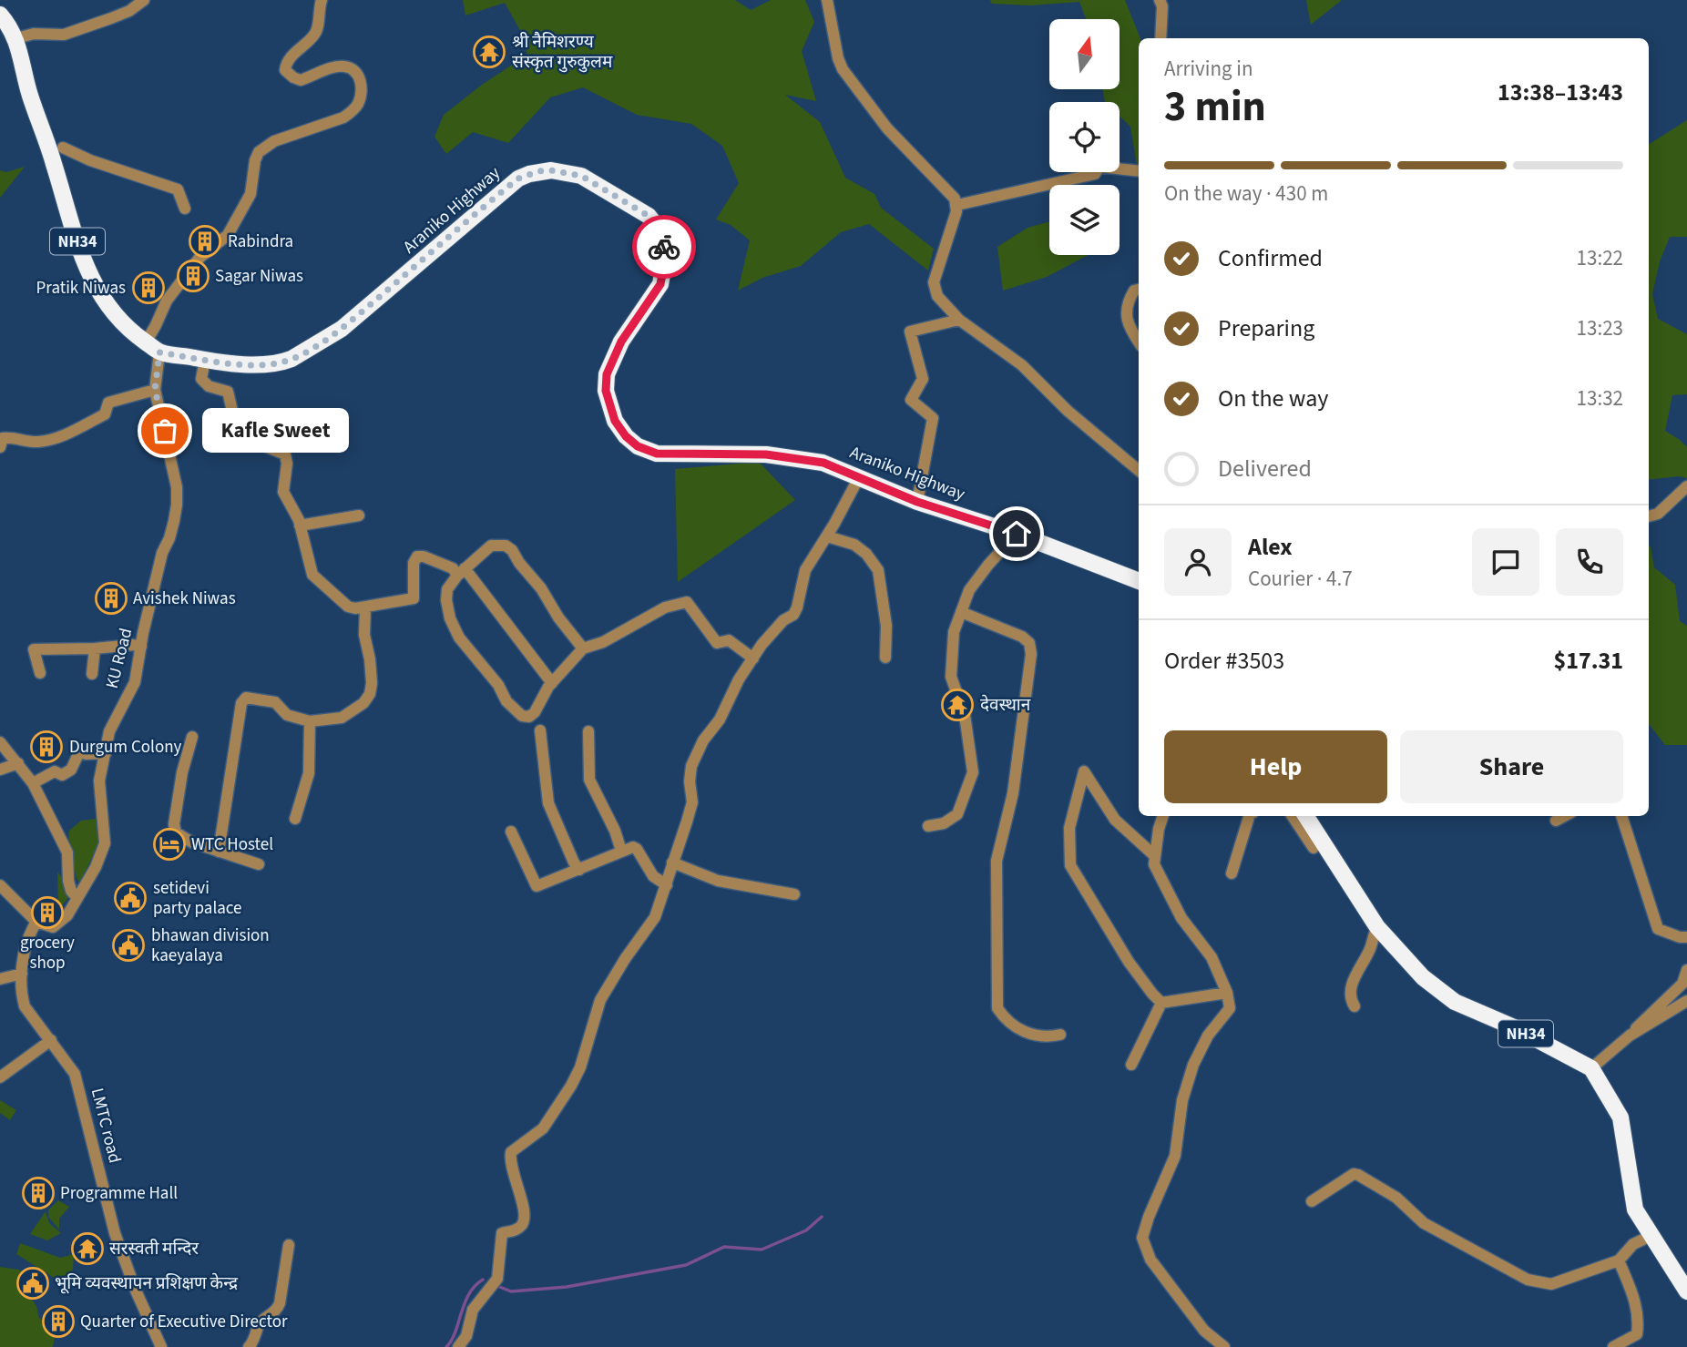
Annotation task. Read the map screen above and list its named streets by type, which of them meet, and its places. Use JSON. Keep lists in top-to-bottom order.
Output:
{
  "streets": {
    "highway": ["Araniko Highway", "NH34"],
    "street": ["KU Road", "LMTC road"]
  },
  "crossings": [
    ["Araniko Highway", "KU Road"],
    ["KU Road", "LMTC road"]
  ],
  "places": {
    "temple": ["श्री नैमिशरण्य संस्कृत गुरुकुलम", "देवस्थान", "सरस्वती मन्दिर"],
    "building": [
      "Rabindra",
      "Sagar Niwas",
      "Pratik Niwas",
      "Avishek Niwas",
      "Durgum Colony",
      "grocery shop",
      "Programme Hall",
      "Quarter of Executive Director"
    ],
    "other": ["Kafle Sweet"],
    "hotel": ["WTC Hostel"],
    "public building": ["setidevi party palace", "bhawan division kaeyalaya", "भूमि व्यवस्थापन प्रशिक्षण केन्द्र"]
  },
  "north": "top",
  "page": {
    "heading": ["3 min", "Arriving in", "13:38–13:43"],
    "panel": [
      "Alex",
      "Courier · 4.7",
      "Order #3503",
      "$17.31"
    ],
    "bar": "On the way · 430 m",
    "list": [
      ["Confirmed", "13:22"],
      ["Preparing", "13:23"],
      ["On the way", "13:32"],
      "Delivered"
    ],
    "bubble": "Kafle Sweet",
    "buttons": ["Help", "Share"]
  }
}
